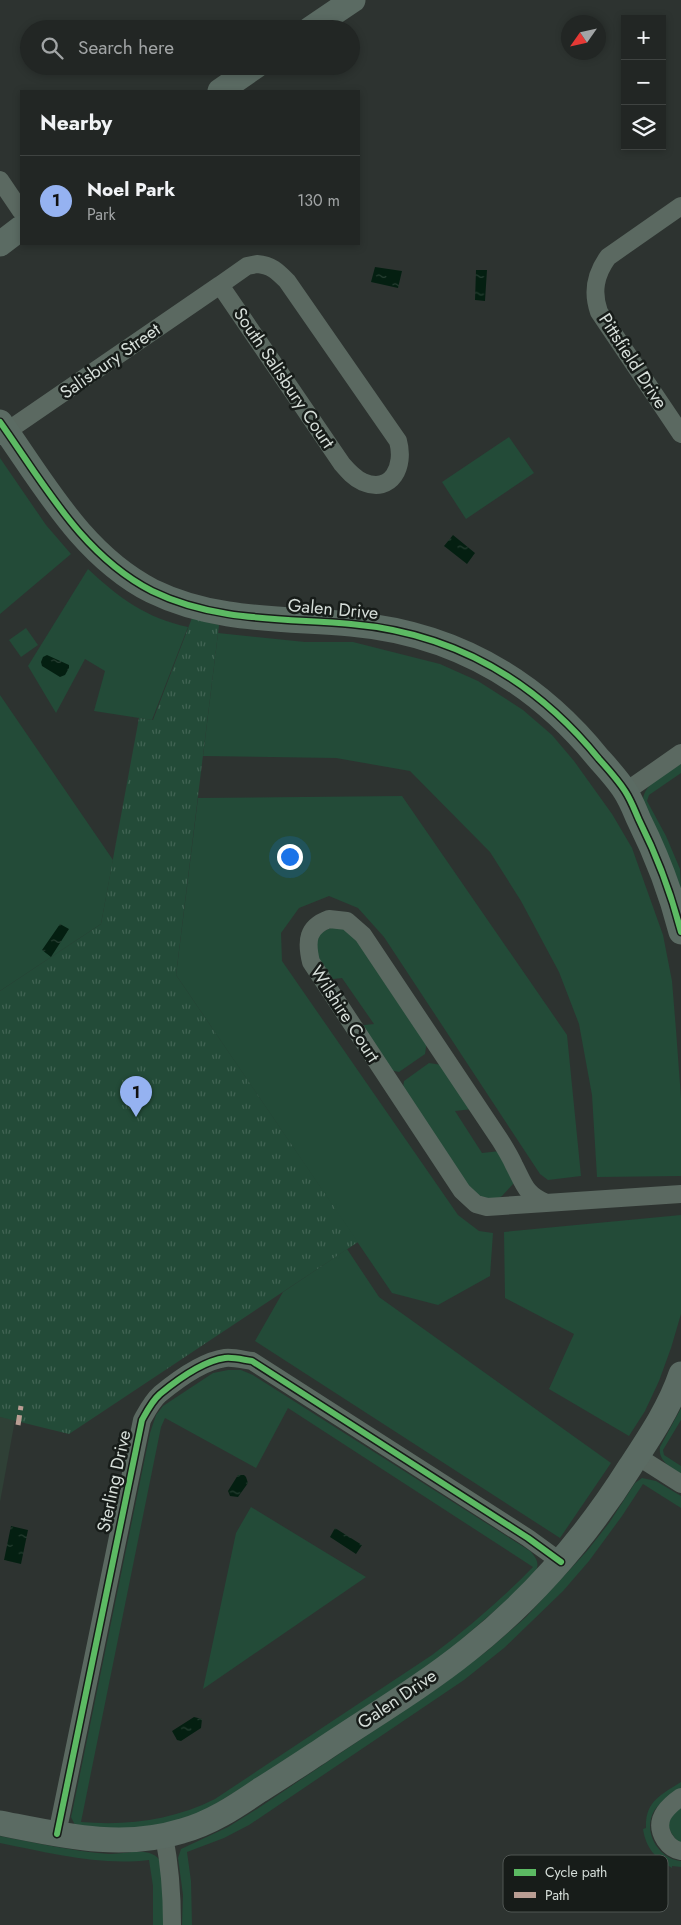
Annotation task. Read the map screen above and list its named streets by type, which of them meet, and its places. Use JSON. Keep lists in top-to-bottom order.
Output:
{
  "streets": {
    "street": [
      "Salisbury Street",
      "Pittsfield Drive",
      "South Salisbury Court",
      "Galen Drive",
      "Wilshire Court",
      "Sterling Drive"
    ]
  },
  "crossings": [
    ["Salisbury Street", "South Salisbury Court"],
    ["Salisbury Street", "Galen Drive"],
    ["Galen Drive", "Sterling Drive"]
  ],
  "legend": ["Cycle path", "Path"],
  "north": "bottom left",
  "page": {
    "map_buttons": ["+", "−"],
    "search": "Search here",
    "heading": "Nearby",
    "list": [
      {
        "mark": "1",
        "name": "Noel Park",
        "note": "Park",
        "value": "130 m"
      }
    ],
    "pins": "1"
  }
}
